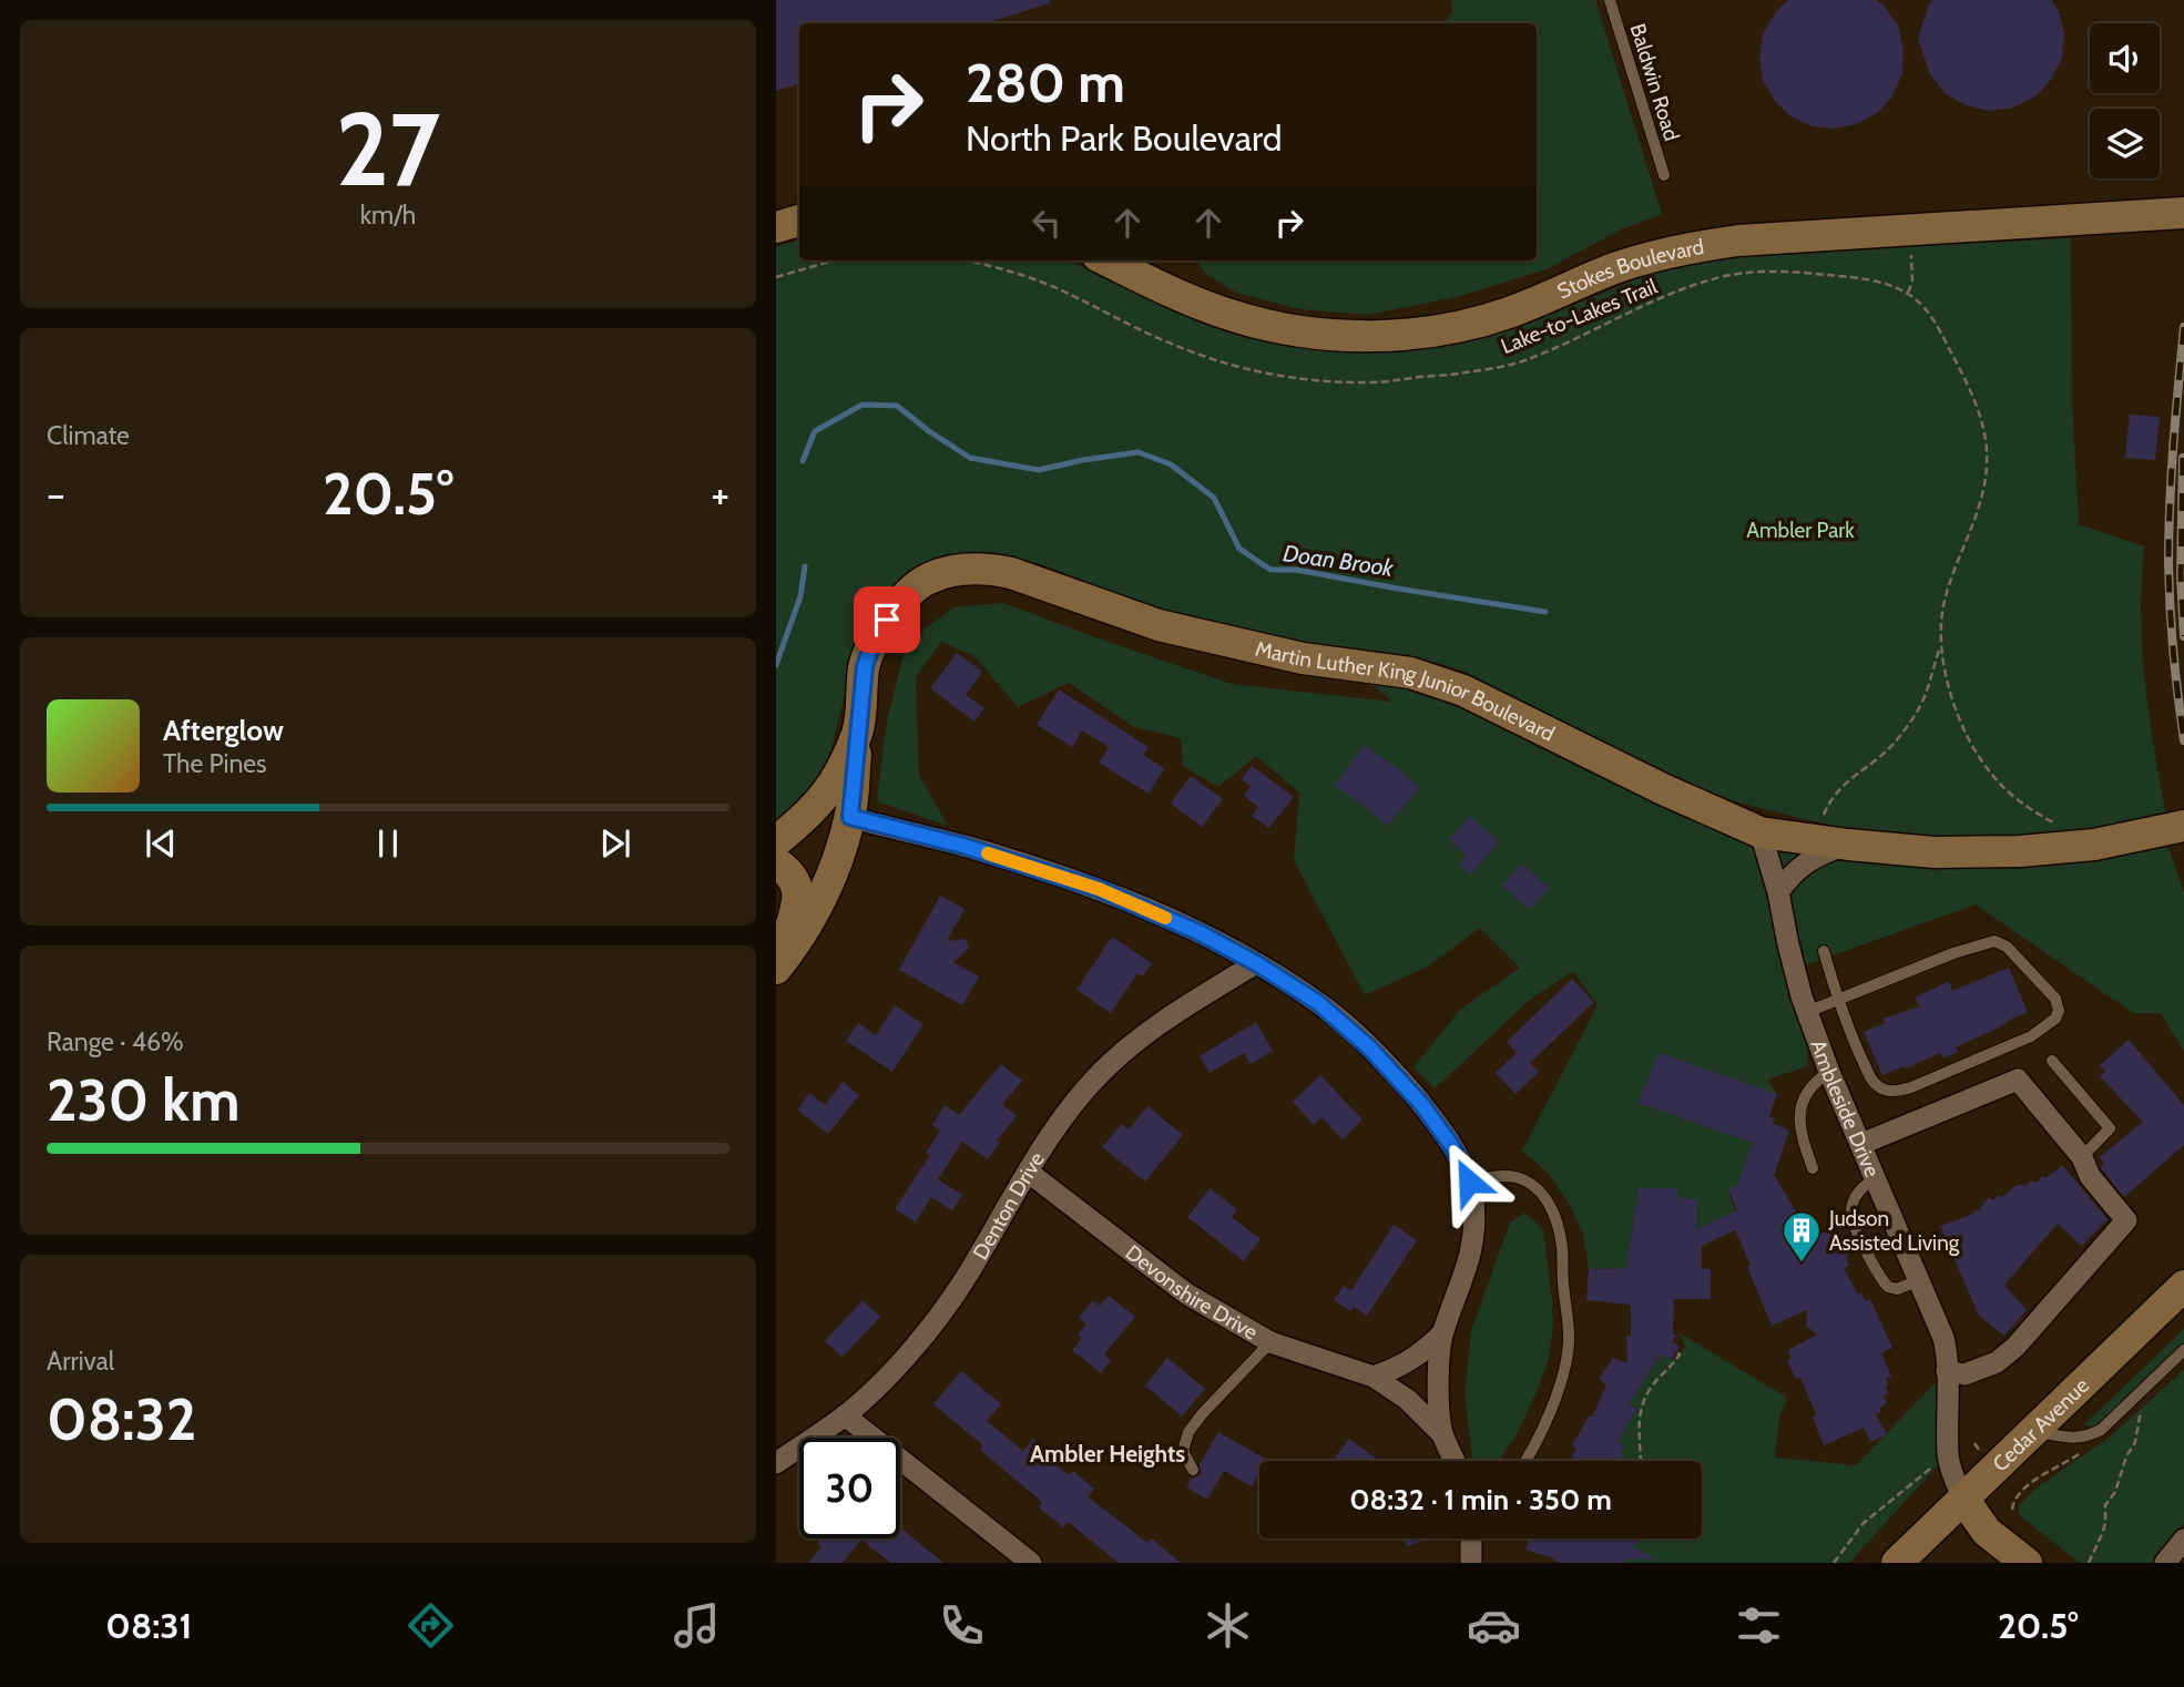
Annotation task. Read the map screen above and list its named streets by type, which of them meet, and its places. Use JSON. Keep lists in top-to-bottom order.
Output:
{
  "streets": {
    "main road": ["Stokes Boulevard", "Martin Luther King Junior Boulevard", "Cedar Avenue"],
    "street": ["Ambleside Drive", "Denton Drive", "Devonshire Drive"],
    "lane": ["Baldwin Road"],
    "path": ["Lake-to-Lakes Trail"]
  },
  "crossings": [
    ["Martin Luther King Junior Boulevard", "Ambleside Drive"],
    ["Ambleside Drive", "Cedar Avenue"],
    ["Denton Drive", "Devonshire Drive"]
  ],
  "districts": ["Ambler Heights"],
  "water": ["Doan Brook"],
  "parks": ["Ambler Park"],
  "places": {
    "building": ["Judson Assisted Living"]
  },
  "page": {
    "tile": [
      ["27", "km/h"],
      "Climate",
      ["Range · 46%", "230 km"],
      ["Arrival", "08:32"]
    ],
    "turn": ["280 m", "North Park Boulevard"],
    "heat": ["−", "20.5°", "+"],
    "song": ["Afterglow", "The Pines"],
    "limit": "30",
    "trip": "08:32 · 1 min · 350 m",
    "tabs": ["08:31", "20.5°"]
  }
}
